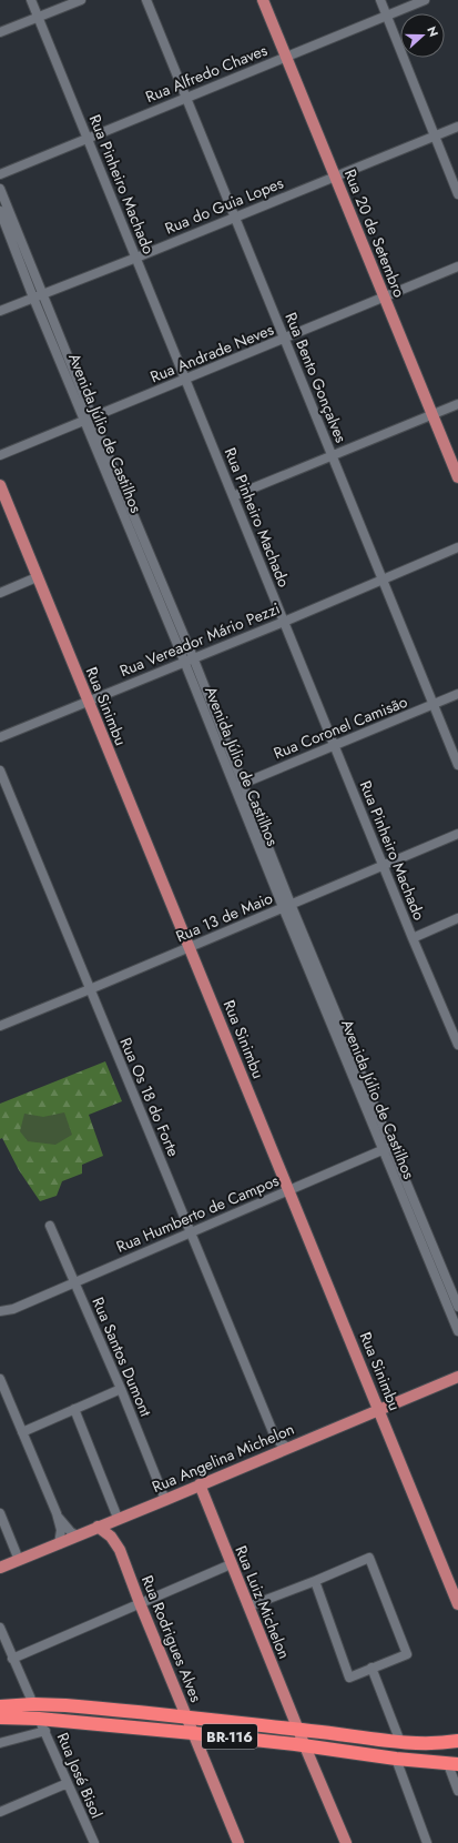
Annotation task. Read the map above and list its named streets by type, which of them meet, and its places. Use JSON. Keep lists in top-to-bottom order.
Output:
{
  "streets": {
    "highway": ["BR-116"],
    "main road": [
      "Rua 20 de Setembro",
      "Rua Sinimbu",
      "Rua Angelina Michelon",
      "Rua Luiz Michelon",
      "Rua Rodrigues Alves"
    ],
    "street": [
      "Rua Alfredo Chaves",
      "Rua Pinheiro Machado",
      "Rua do Guia Lopes",
      "Rua Andrade Neves",
      "Rua Bento Gonçalves",
      "Avenida Júlio de Castilhos",
      "Rua Vereador Mário Pezzi",
      "Rua Coronel Camisão",
      "Rua 13 de Maio",
      "Rua Os 18 do Forte",
      "Rua Humberto de Campos",
      "Rua Santos Dumont",
      "Rua José Bisol"
    ]
  },
  "crossings": [
    ["Rua Alfredo Chaves", "Rua Pinheiro Machado"],
    ["Rua Alfredo Chaves", "Rua 20 de Setembro"],
    ["Rua Alfredo Chaves", "Rua Bento Gonçalves"],
    ["Rua Pinheiro Machado", "Rua do Guia Lopes"],
    ["Rua Pinheiro Machado", "Rua Andrade Neves"],
    ["Rua Pinheiro Machado", "Rua Vereador Mário Pezzi"],
    ["Rua Pinheiro Machado", "Rua Coronel Camisão"],
    ["Rua Pinheiro Machado", "Rua 13 de Maio"],
    ["Rua do Guia Lopes", "Rua 20 de Setembro"],
    ["Rua do Guia Lopes", "Rua Bento Gonçalves"],
    ["Rua do Guia Lopes", "Avenida Júlio de Castilhos"],
    ["Rua 20 de Setembro", "Rua Andrade Neves"],
    ["Rua Andrade Neves", "Rua Bento Gonçalves"],
    ["Rua Andrade Neves", "Avenida Júlio de Castilhos"],
    ["Rua Bento Gonçalves", "Rua Vereador Mário Pezzi"],
    ["Rua Bento Gonçalves", "Rua Coronel Camisão"],
    ["Avenida Júlio de Castilhos", "Rua Vereador Mário Pezzi"],
    ["Avenida Júlio de Castilhos", "Rua Coronel Camisão"],
    ["Avenida Júlio de Castilhos", "Rua 13 de Maio"],
    ["Avenida Júlio de Castilhos", "Rua Humberto de Campos"],
    ["Rua Vereador Mário Pezzi", "Rua Sinimbu"],
    ["Rua Sinimbu", "Rua 13 de Maio"],
    ["Rua Sinimbu", "Rua Humberto de Campos"],
    ["Rua Sinimbu", "Rua Angelina Michelon"],
    ["Rua 13 de Maio", "Rua Os 18 do Forte"],
    ["Rua Os 18 do Forte", "Rua Humberto de Campos"],
    ["Rua Os 18 do Forte", "Rua Angelina Michelon"],
    ["Rua Humberto de Campos", "Rua Santos Dumont"],
    ["Rua Santos Dumont", "Rua Angelina Michelon"],
    ["Rua Angelina Michelon", "Rua Luiz Michelon"],
    ["Rua Angelina Michelon", "Rua Rodrigues Alves"],
    ["Rua Luiz Michelon", "BR-116"],
    ["Rua Rodrigues Alves", "BR-116"],
    ["BR-116", "Rua José Bisol"]
  ],
  "north": "right"
}
